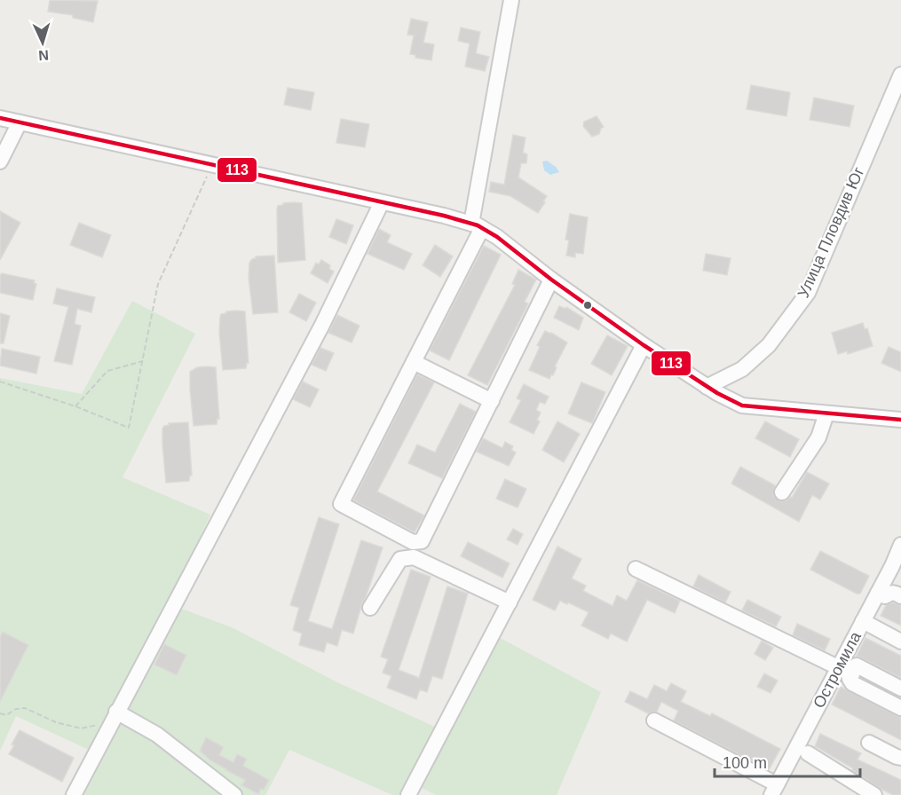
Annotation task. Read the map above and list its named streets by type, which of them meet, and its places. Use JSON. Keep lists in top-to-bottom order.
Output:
{
  "streets": {
    "street": ["Улица Пловдив Юг", "Остромила"]
  },
  "lines": ["transit line 113"],
  "scale_bar": "100 m",
  "north": "bottom"
}
